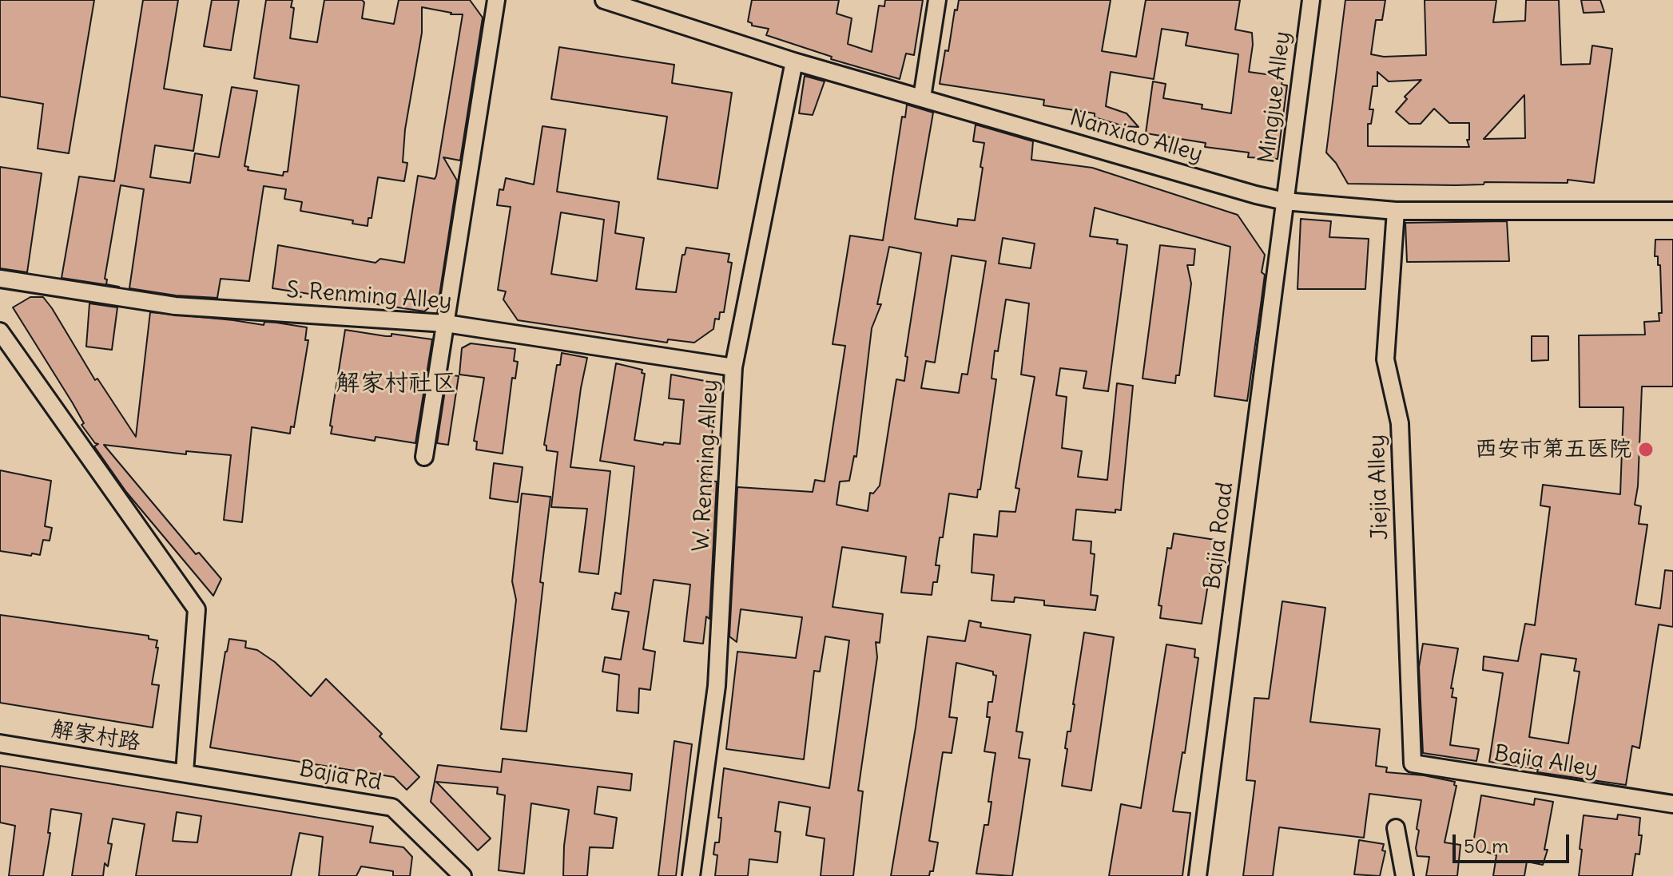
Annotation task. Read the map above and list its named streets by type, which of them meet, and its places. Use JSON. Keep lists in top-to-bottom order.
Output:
{
  "streets": {
    "street": [
      "Mingjue Alley",
      "Nanxiao Alley",
      "S. Renming Alley",
      "W. Renming Alley",
      "Jiejia Alley",
      "Bajia Road",
      "解家村路",
      "Bajia Alley",
      "Bajia Rd"
    ]
  },
  "crossings": [
    ["Mingjue Alley", "Nanxiao Alley"],
    ["Mingjue Alley", "Bajia Road"],
    ["Nanxiao Alley", "W. Renming Alley"],
    ["Nanxiao Alley", "Jiejia Alley"],
    ["Nanxiao Alley", "Bajia Road"],
    ["S. Renming Alley", "W. Renming Alley"],
    ["Jiejia Alley", "Bajia Alley"],
    ["解家村路", "Bajia Rd"]
  ],
  "districts": ["解家村社区"],
  "places": ["西安市第五医院"],
  "scale_bar": "50 m"
}
